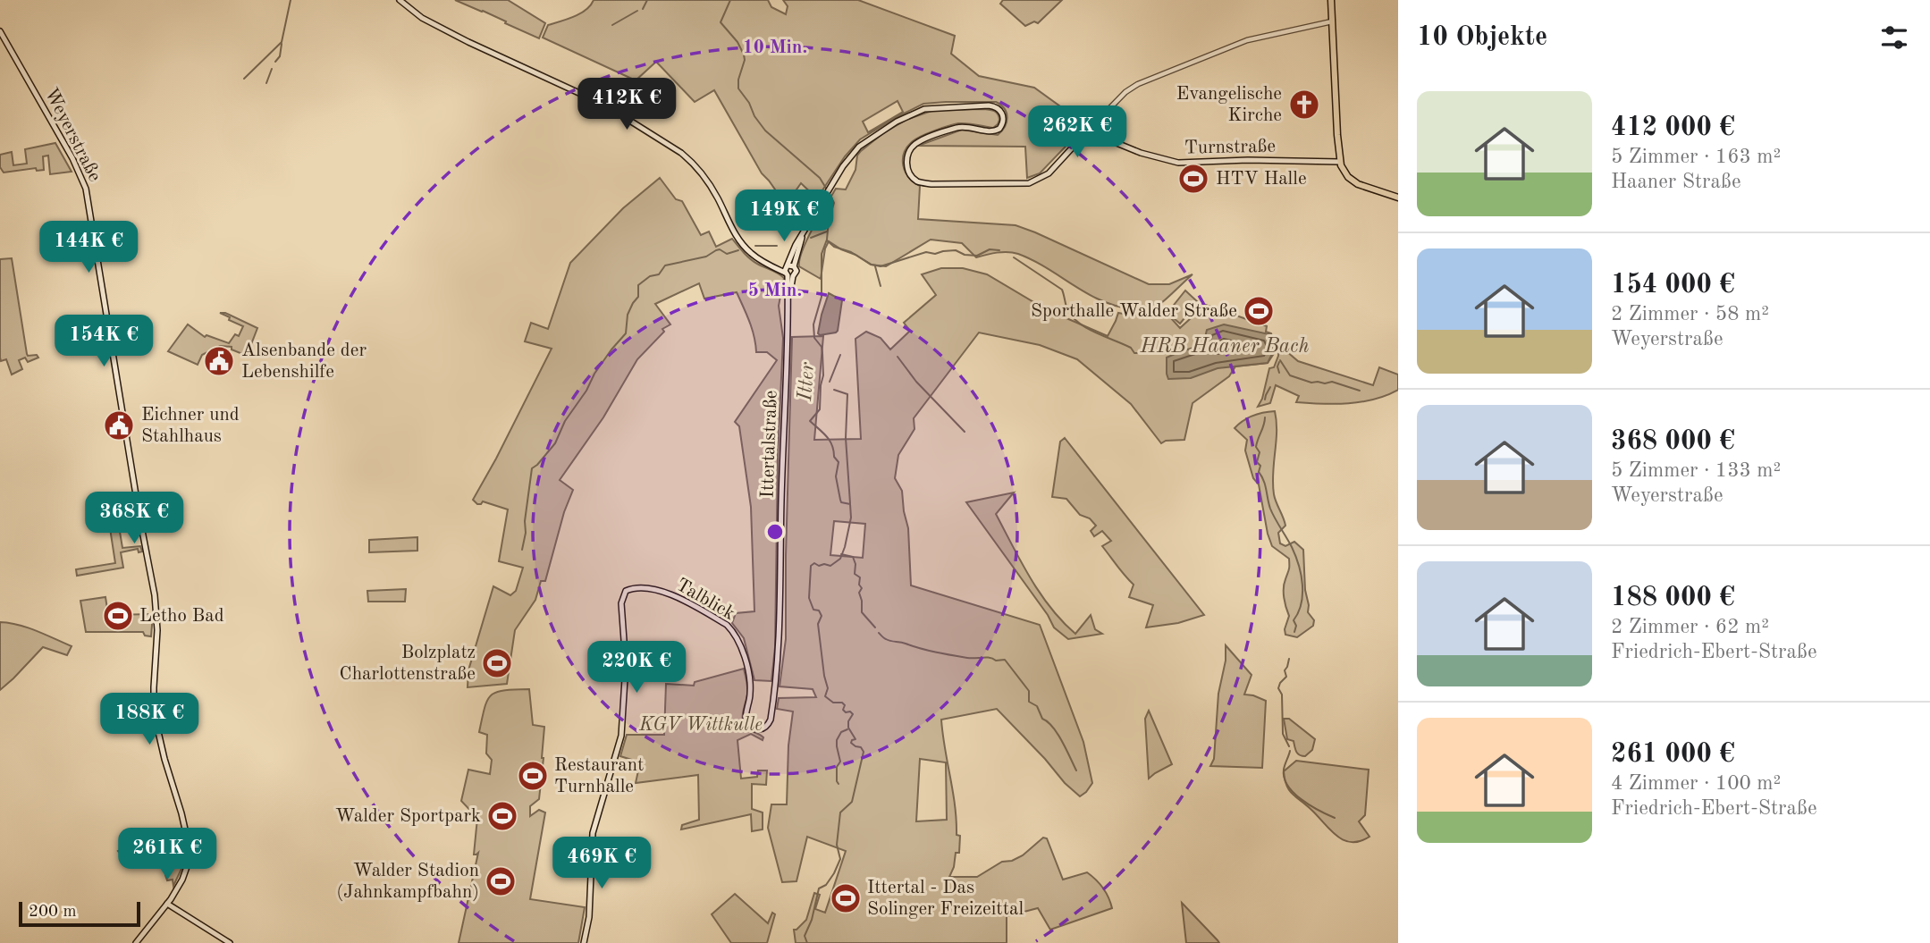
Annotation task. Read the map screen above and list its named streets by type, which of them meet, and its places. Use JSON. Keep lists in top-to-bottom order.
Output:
{
  "streets": {
    "main road": [
      "Weyerstraße",
      "Turnstraße",
      "Ittertalstraße",
      "Talblick"
    ]
  },
  "crossings": [
    ["Turnstraße", "Ittertalstraße"],
    ["Ittertalstraße", "Talblick"]
  ],
  "water": ["HRB Haaner Bach", "Itter"],
  "parks": ["KGV Wittkulle"],
  "places": {
    "church": ["Evangelische Kirche"],
    "sports": [
      "HTV Halle",
      "Sporthalle Walder Straße",
      "Letho Bad",
      "Bolzplatz Charlottenstraße",
      "Restaurant Turnhalle",
      "Walder Sportpark",
      "Walder Stadion (Jahnkampfbahn)",
      "Ittertal - Das Solinger Freizeittal"
    ],
    "public building": ["Alsenbande der Lebenshilfe", "Eichner und Stahlhaus"]
  },
  "scale_bar": "200 m",
  "page": {
    "heading": "10 Objekte",
    "list": [
      {
        "name": "412 000 €",
        "note": "5 Zimmer · 163 m² · Haaner Straße"
      },
      {
        "name": "154 000 €",
        "note": "2 Zimmer · 58 m² · Weyerstraße"
      },
      {
        "name": "368 000 €",
        "note": "5 Zimmer · 133 m² · Weyerstraße"
      },
      {
        "name": "188 000 €",
        "note": "2 Zimmer · 62 m² · Friedrich-Ebert-Straße"
      },
      {
        "name": "261 000 €",
        "note": "4 Zimmer · 100 m² · Friedrich-Ebert-Straße"
      }
    ],
    "price": [
      "412K €",
      "262K €",
      "149K €",
      "144K €",
      "154K €",
      "368K €",
      "220K €",
      "188K €",
      "261K €",
      "469K €"
    ],
    "scale": "200 m"
  },
  "rings": ["10 Min.", "5 Min."]
}
